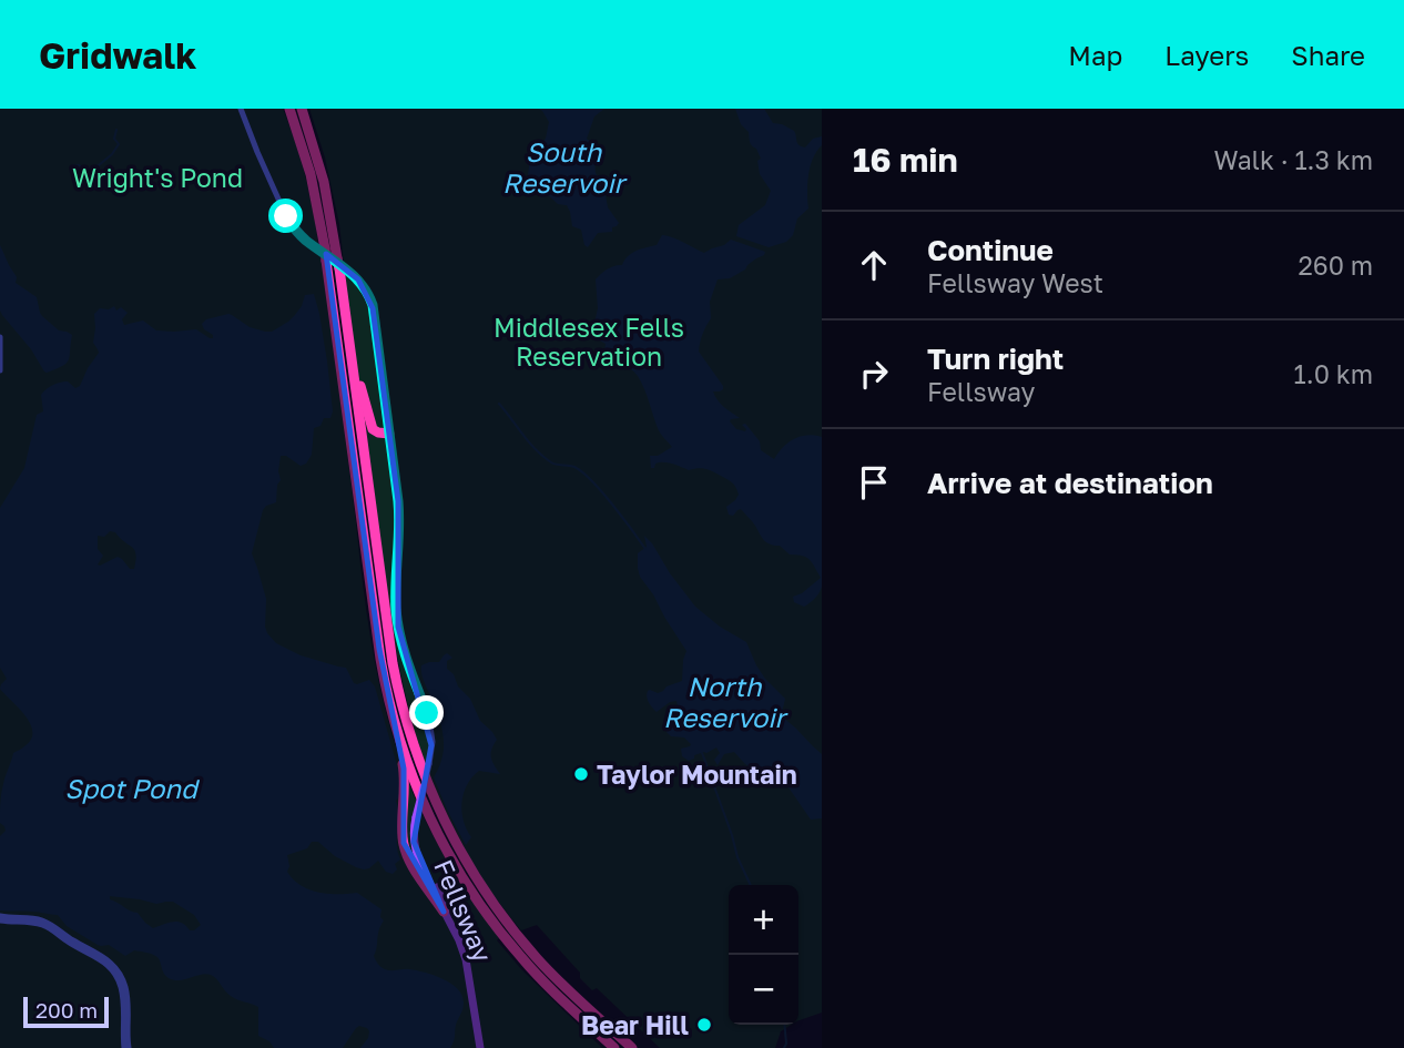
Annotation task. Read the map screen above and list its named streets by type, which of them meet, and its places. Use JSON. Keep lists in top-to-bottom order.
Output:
{
  "streets": {
    "main road": ["Fellsway"]
  },
  "water": ["South Reservoir", "North Reservoir", "Spot Pond"],
  "parks": ["Wright's Pond", "Middlesex Fells Reservation"],
  "places": ["Taylor Mountain", "Bear Hill"],
  "scale_bar": "200 m",
  "page": {
    "header": "Gridwalk",
    "nav": ["Map", "Layers", "Share"],
    "heading": ["16 min", "Walk · 1.3 km"],
    "list": [
      ["Continue", "Fellsway West", "260 m"],
      ["Turn right", "Fellsway", "1.0 km"],
      "Arrive at destination"
    ],
    "map_buttons": ["+", "−"],
    "scale": "200 m"
  }
}
